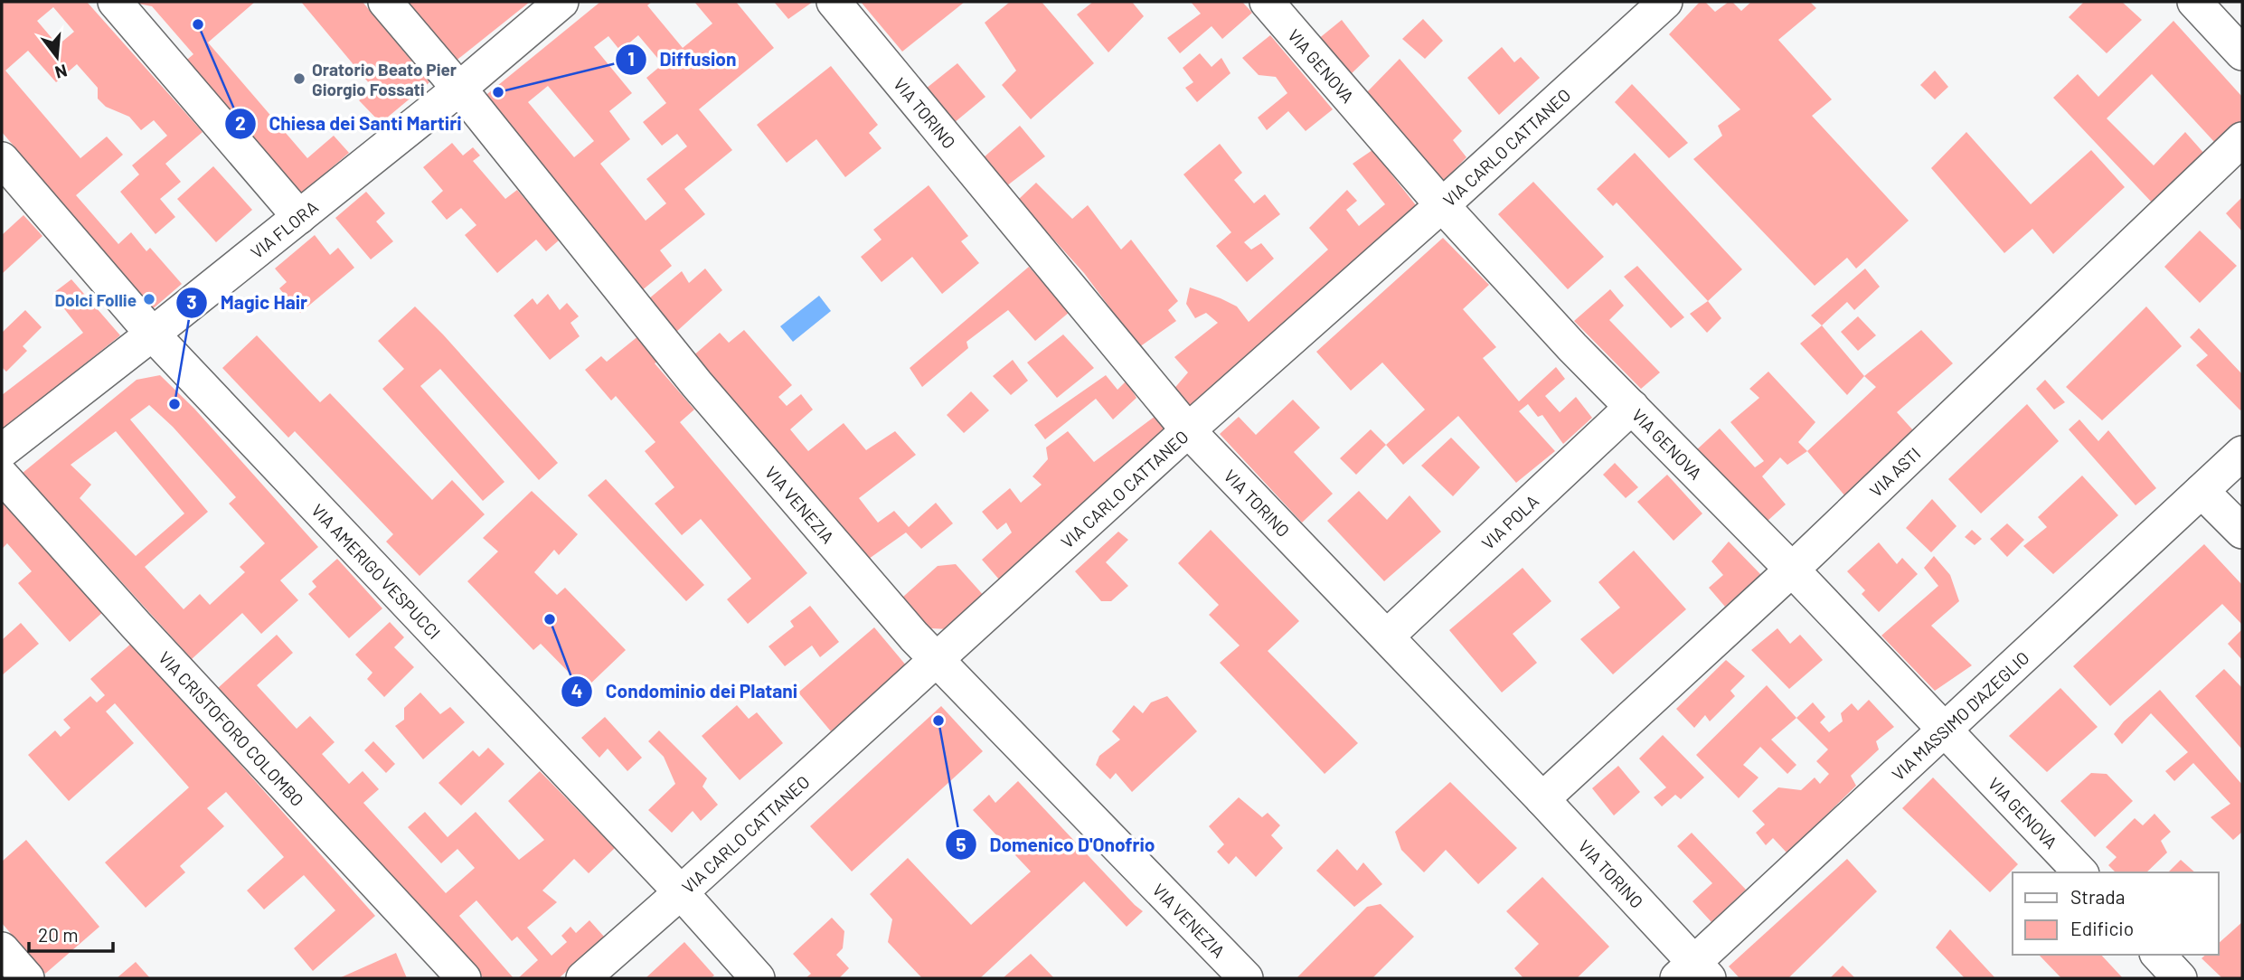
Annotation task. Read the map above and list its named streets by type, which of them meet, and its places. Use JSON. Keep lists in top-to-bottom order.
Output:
{
  "streets": {
    "street": [
      "VIA GENOVA",
      "VIA TORINO",
      "VIA CARLO CATTANEO",
      "VIA FLORA",
      "VIA ASTI",
      "VIA VENEZIA",
      "VIA POLA",
      "VIA AMERIGO VESPUCCI",
      "VIA MASSIMO D'AZEGLIO",
      "VIA CRISTOFORO COLOMBO"
    ]
  },
  "crossings": [
    ["VIA GENOVA", "VIA CARLO CATTANEO"],
    ["VIA GENOVA", "VIA ASTI"],
    ["VIA GENOVA", "VIA POLA"],
    ["VIA GENOVA", "VIA MASSIMO D'AZEGLIO"],
    ["VIA TORINO", "VIA CARLO CATTANEO"],
    ["VIA TORINO", "VIA ASTI"],
    ["VIA TORINO", "VIA POLA"],
    ["VIA TORINO", "VIA MASSIMO D'AZEGLIO"],
    ["VIA CARLO CATTANEO", "VIA VENEZIA"],
    ["VIA CARLO CATTANEO", "VIA AMERIGO VESPUCCI"],
    ["VIA FLORA", "VIA VENEZIA"],
    ["VIA FLORA", "VIA AMERIGO VESPUCCI"]
  ],
  "places": [
    "Chiesa dei Santi Martiri",
    "Oratorio Beato Pier Giorgio Fossati",
    "Diffusion",
    "Dolci Follie",
    "Magic Hair",
    "Condominio dei Platani",
    "Domenico D'Onofrio"
  ],
  "legend": ["Strada", "Edificio"],
  "scale_bar": "20 m",
  "north": "bottom"
}
